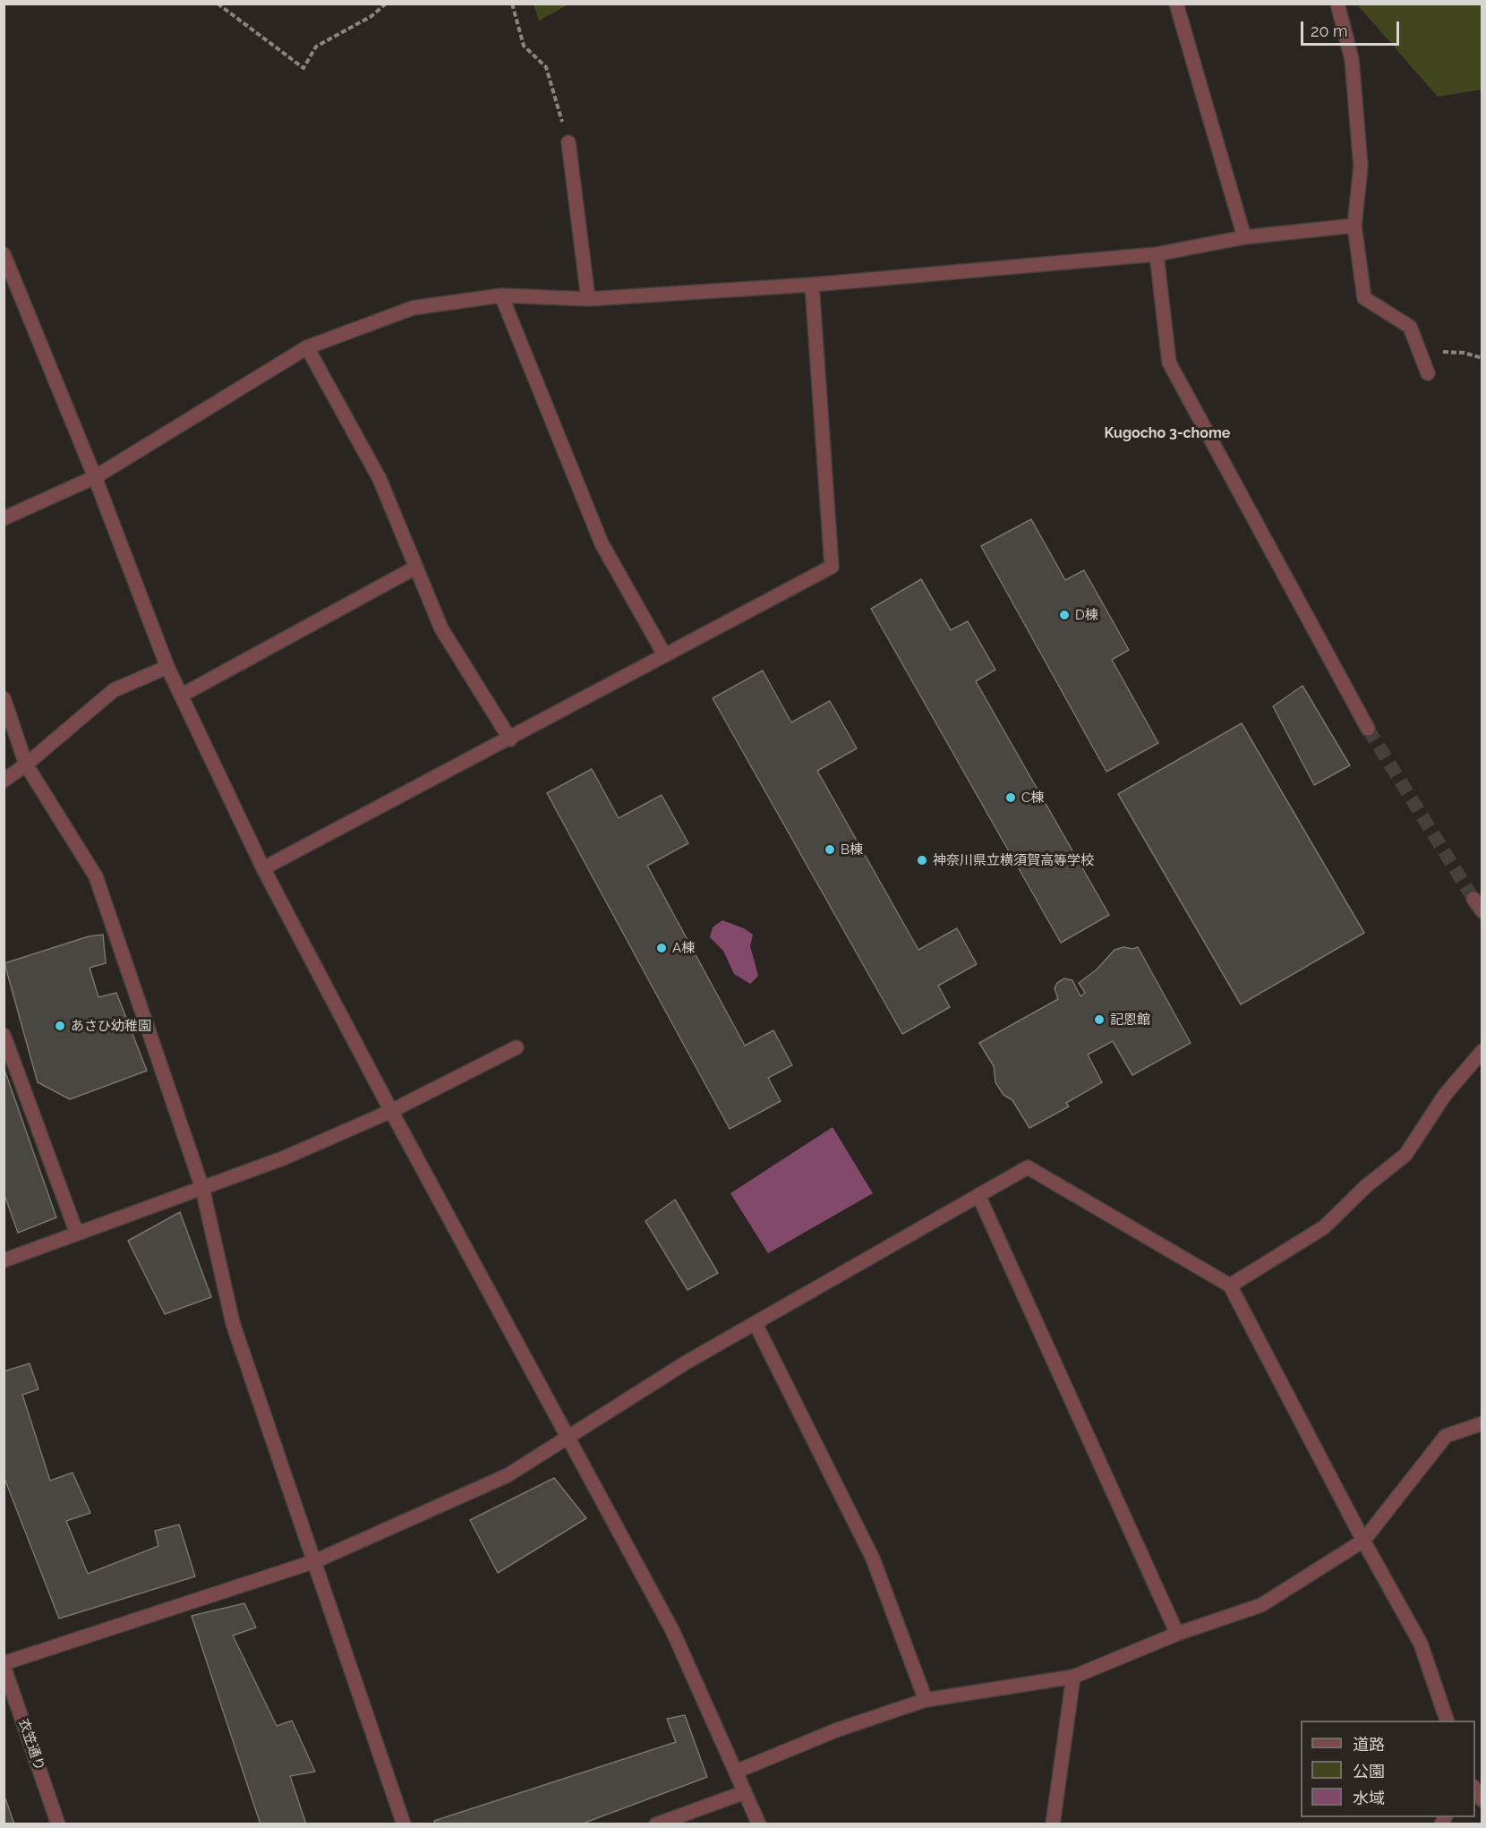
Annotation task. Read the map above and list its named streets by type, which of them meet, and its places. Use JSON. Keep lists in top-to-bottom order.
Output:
{
  "streets": {
    "street": ["衣笠通り"]
  },
  "districts": ["Kugocho 3-chome"],
  "places": [
    "D棟",
    "C棟",
    "B棟",
    "神奈川県立横須賀高等学校",
    "A棟",
    "記恩館",
    "あさひ幼稚園"
  ],
  "legend": ["道路", "公園", "水域"],
  "scale_bar": "20 m"
}
